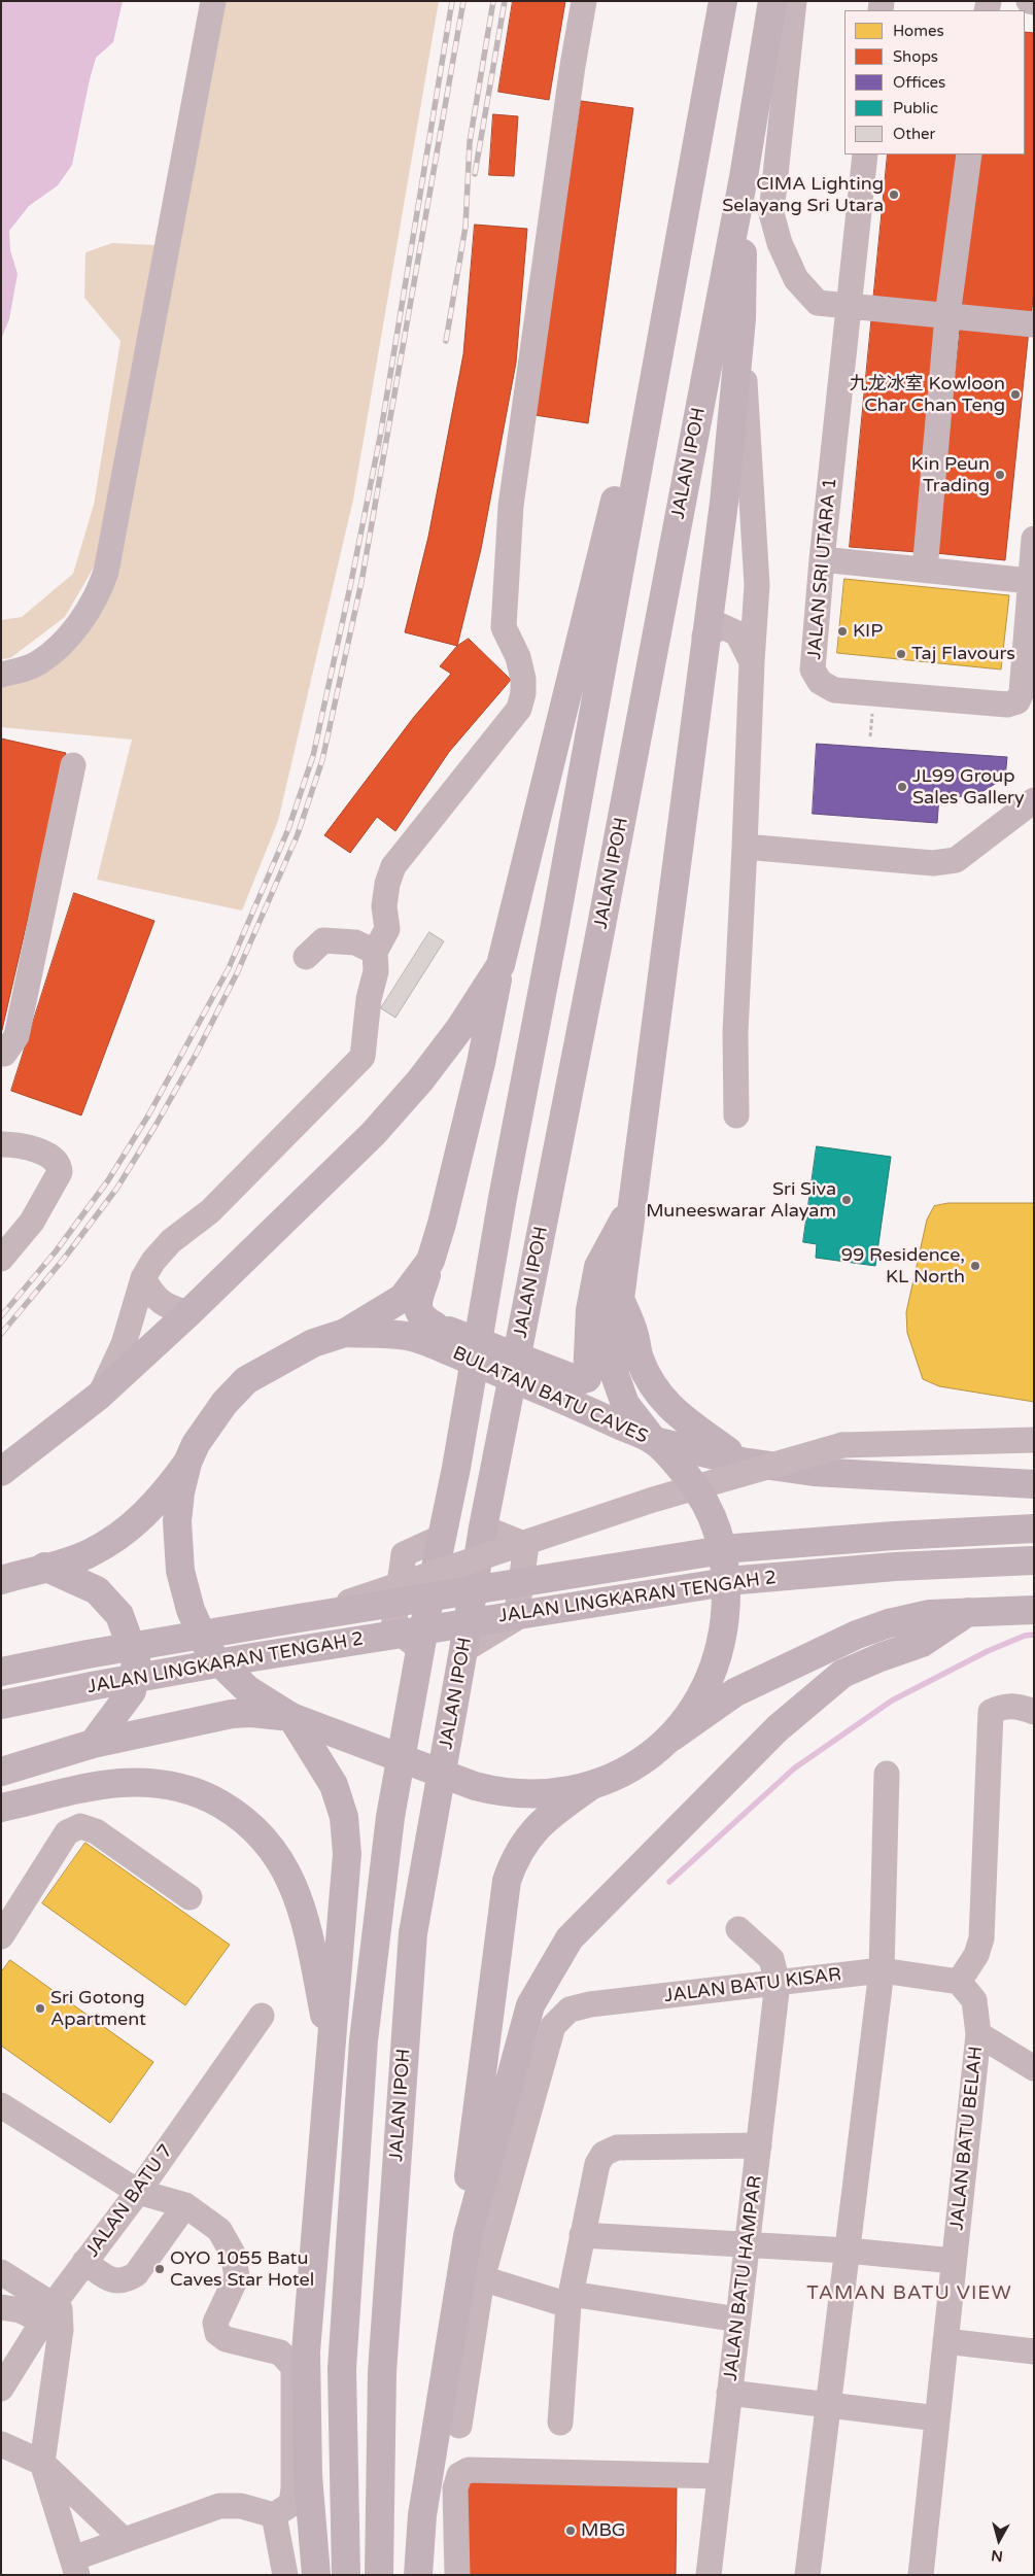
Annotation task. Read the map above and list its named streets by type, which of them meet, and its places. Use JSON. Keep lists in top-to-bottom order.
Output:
{
  "streets": {
    "highway": ["JALAN IPOH", "BULATAN BATU CAVES", "JALAN LINGKARAN TENGAH 2"],
    "street": [
      "JALAN SRI UTARA 1",
      "JALAN BATU KISAR",
      "JALAN BATU BELAH",
      "JALAN BATU 7",
      "JALAN BATU HAMPAR"
    ]
  },
  "crossings": [
    ["JALAN BATU KISAR", "JALAN BATU BELAH"],
    ["JALAN BATU KISAR", "JALAN BATU HAMPAR"]
  ],
  "districts": ["TAMAN BATU VIEW"],
  "places": [
    "CIMA Lighting Selayang Sri Utara",
    "九龙冰室 Kowloon Char Chan Teng",
    "Kin Peun Trading",
    "KIP",
    "Taj Flavours",
    "JL99 Group Sales Gallery",
    "Sri Siva Muneeswarar Alayam",
    "99 Residence, KL North",
    "Sri Gotong Apartment",
    "OYO 1055 Batu Caves Star Hotel",
    "MBG"
  ],
  "legend": [
    "Homes",
    "Shops",
    "Offices",
    "Public",
    "Other"
  ],
  "north": "bottom"
}
